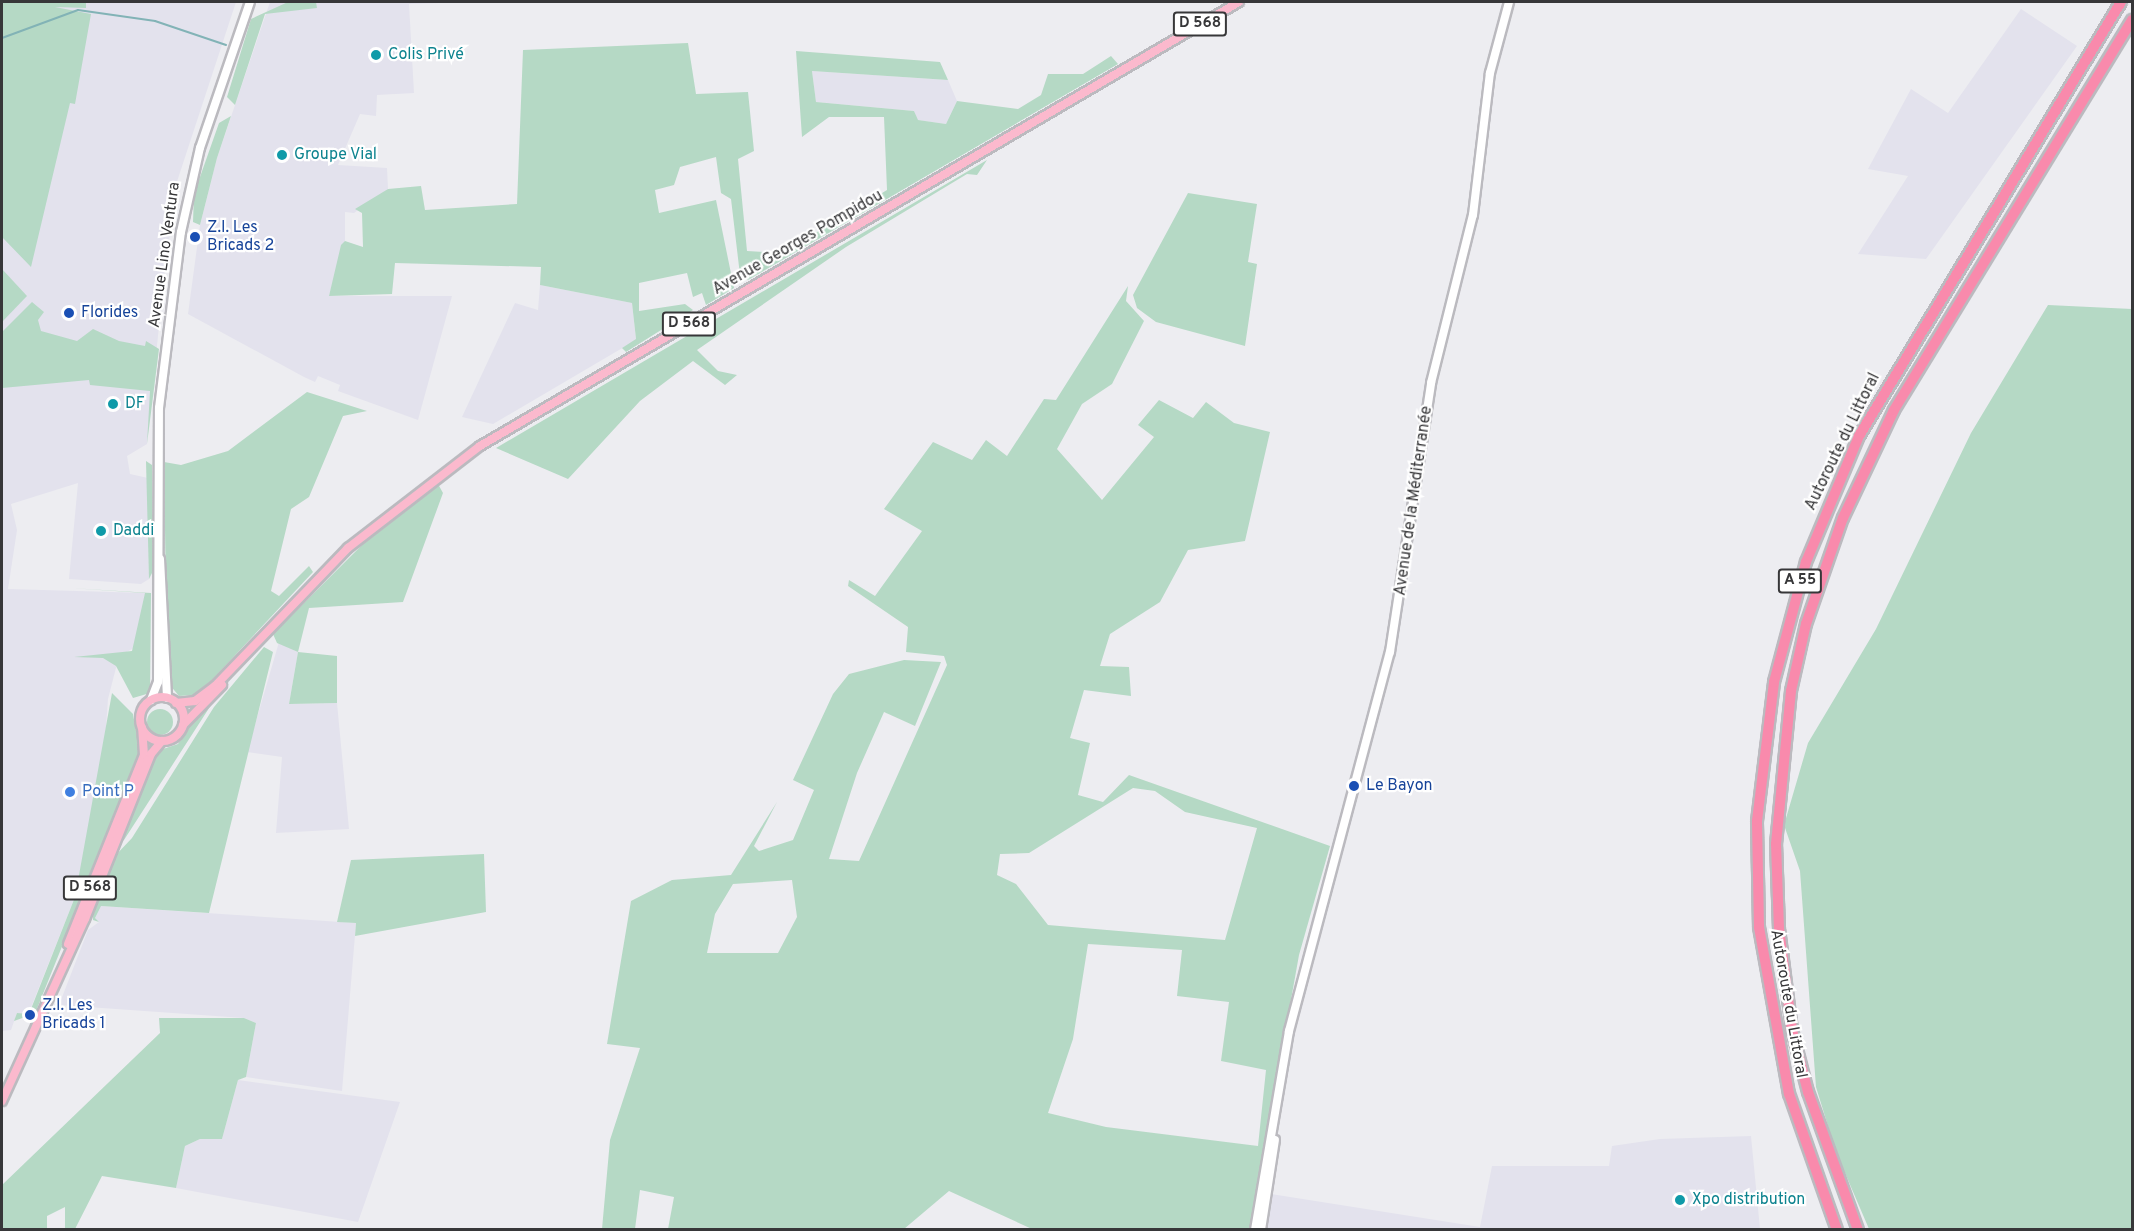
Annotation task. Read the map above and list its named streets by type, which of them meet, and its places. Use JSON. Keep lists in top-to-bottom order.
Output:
{
  "streets": {
    "highway": ["Autoroute du Littoral", "A 55"],
    "main road": [
      "D 568",
      "Avenue Georges Pompidou",
      "Avenue Lino Ventura",
      "Avenue de la Méditerranée"
    ]
  },
  "crossings": [
    ["D 568", "Avenue Georges Pompidou"],
    ["D 568", "Avenue Lino Ventura"],
    ["Avenue Georges Pompidou", "Avenue Lino Ventura"]
  ],
  "places": [
    "Colis Privé",
    "Groupe Vial",
    "Z.I. Les Bricads 2",
    "Florides",
    "DF",
    "Daddi",
    "Le Bayon",
    "Point P",
    "Z.I. Les Bricads 1",
    "Xpo distribution"
  ]
}
